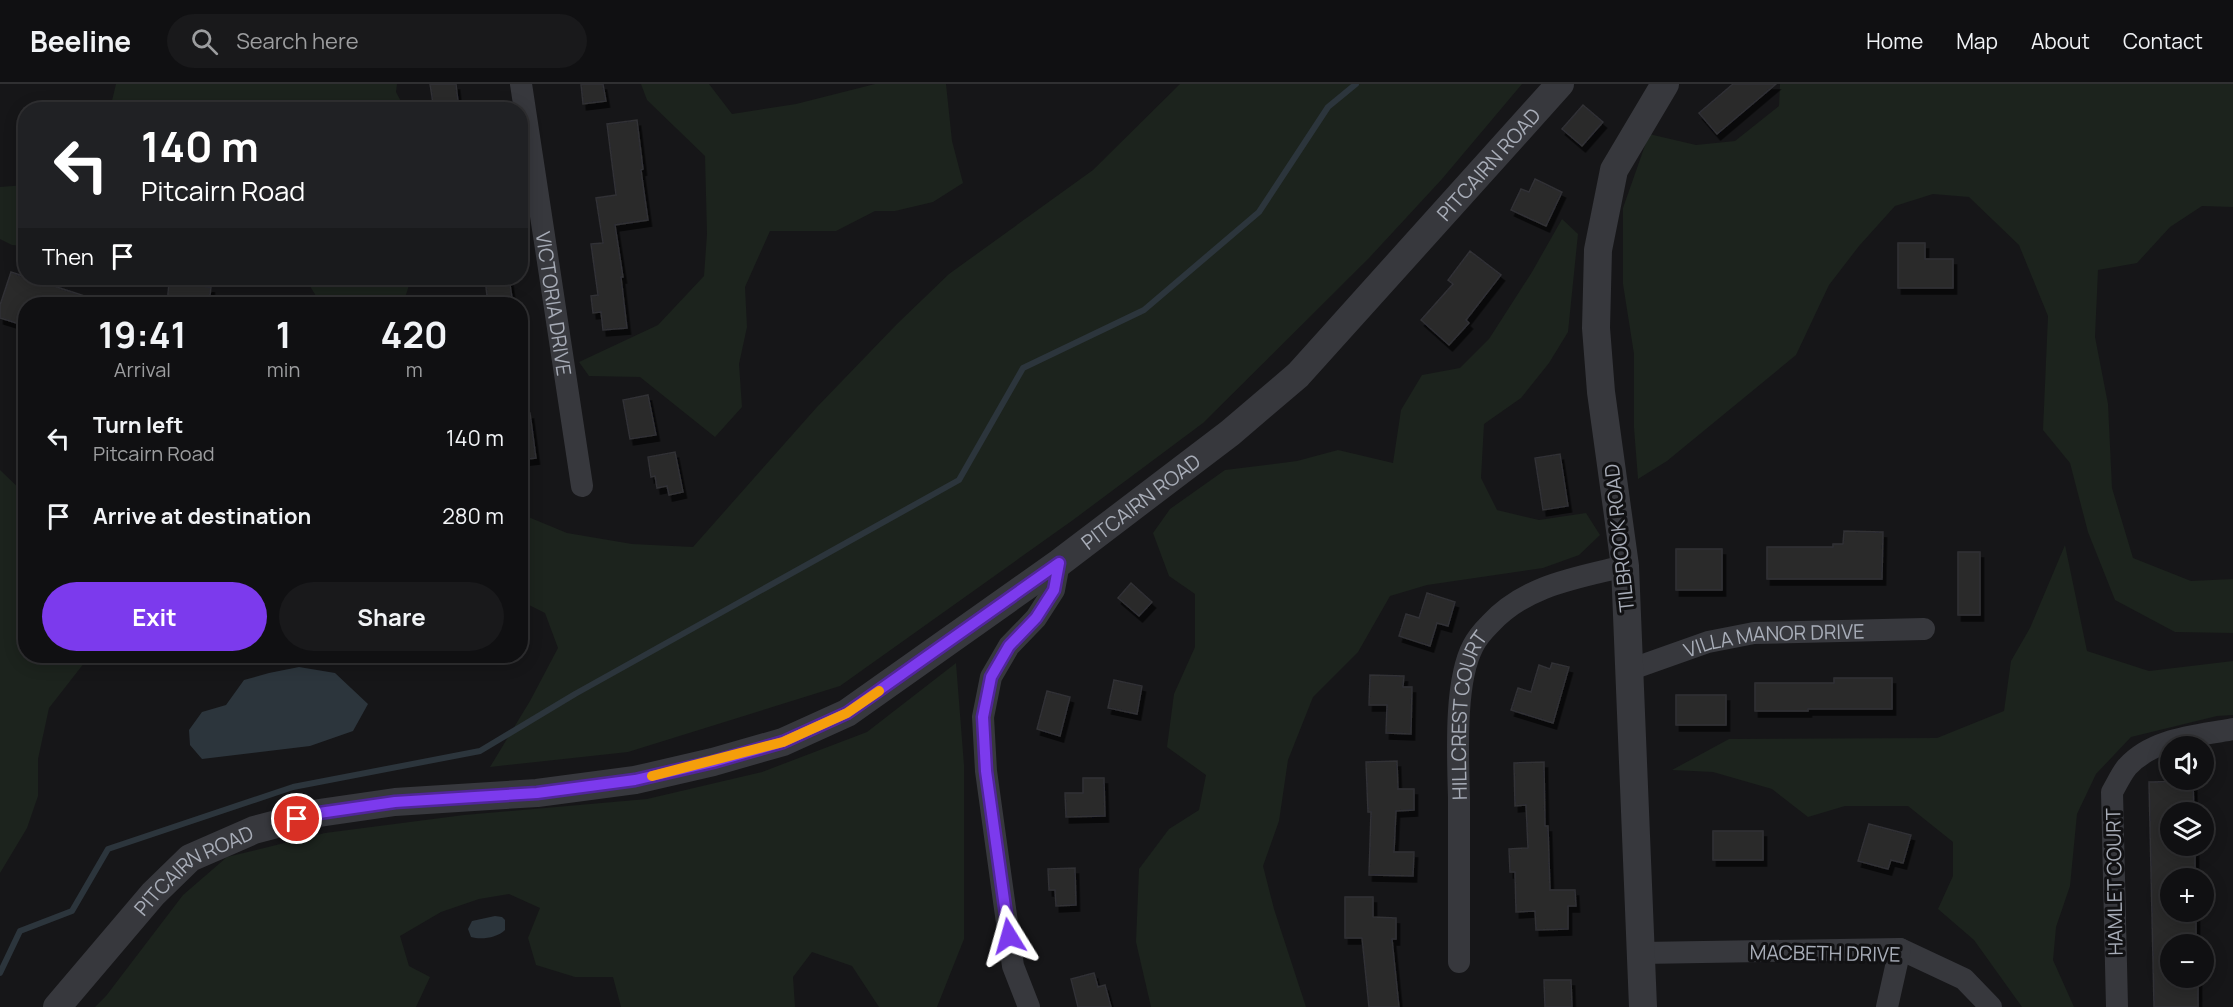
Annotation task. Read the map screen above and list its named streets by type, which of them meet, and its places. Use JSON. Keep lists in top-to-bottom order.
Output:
{
  "streets": {
    "street": [
      "PITCAIRN ROAD",
      "VICTORIA DRIVE",
      "TILBROOK ROAD",
      "VILLA MANOR DRIVE",
      "HILLCREST COURT",
      "HAMLET COURT",
      "MACBETH DRIVE"
    ]
  },
  "crossings": [
    ["TILBROOK ROAD", "VILLA MANOR DRIVE"],
    ["TILBROOK ROAD", "HILLCREST COURT"],
    ["TILBROOK ROAD", "MACBETH DRIVE"]
  ],
  "page": {
    "header": "Beeline",
    "search": "Search here",
    "nav": [
      "Home",
      "Map",
      "About",
      "Contact"
    ],
    "turn": ["140 m", "Pitcairn Road"],
    "then": "Then",
    "eta": [
      "19:41",
      "Arrival",
      "1",
      "min",
      "420",
      "m"
    ],
    "list": [
      {
        "name": "Turn left",
        "note": "Pitcairn Road",
        "value": "140 m"
      },
      {
        "name": "Arrive at destination",
        "value": "280 m"
      }
    ],
    "buttons": ["Exit", "Share"],
    "map_buttons": ["+", "−"]
  }
}
